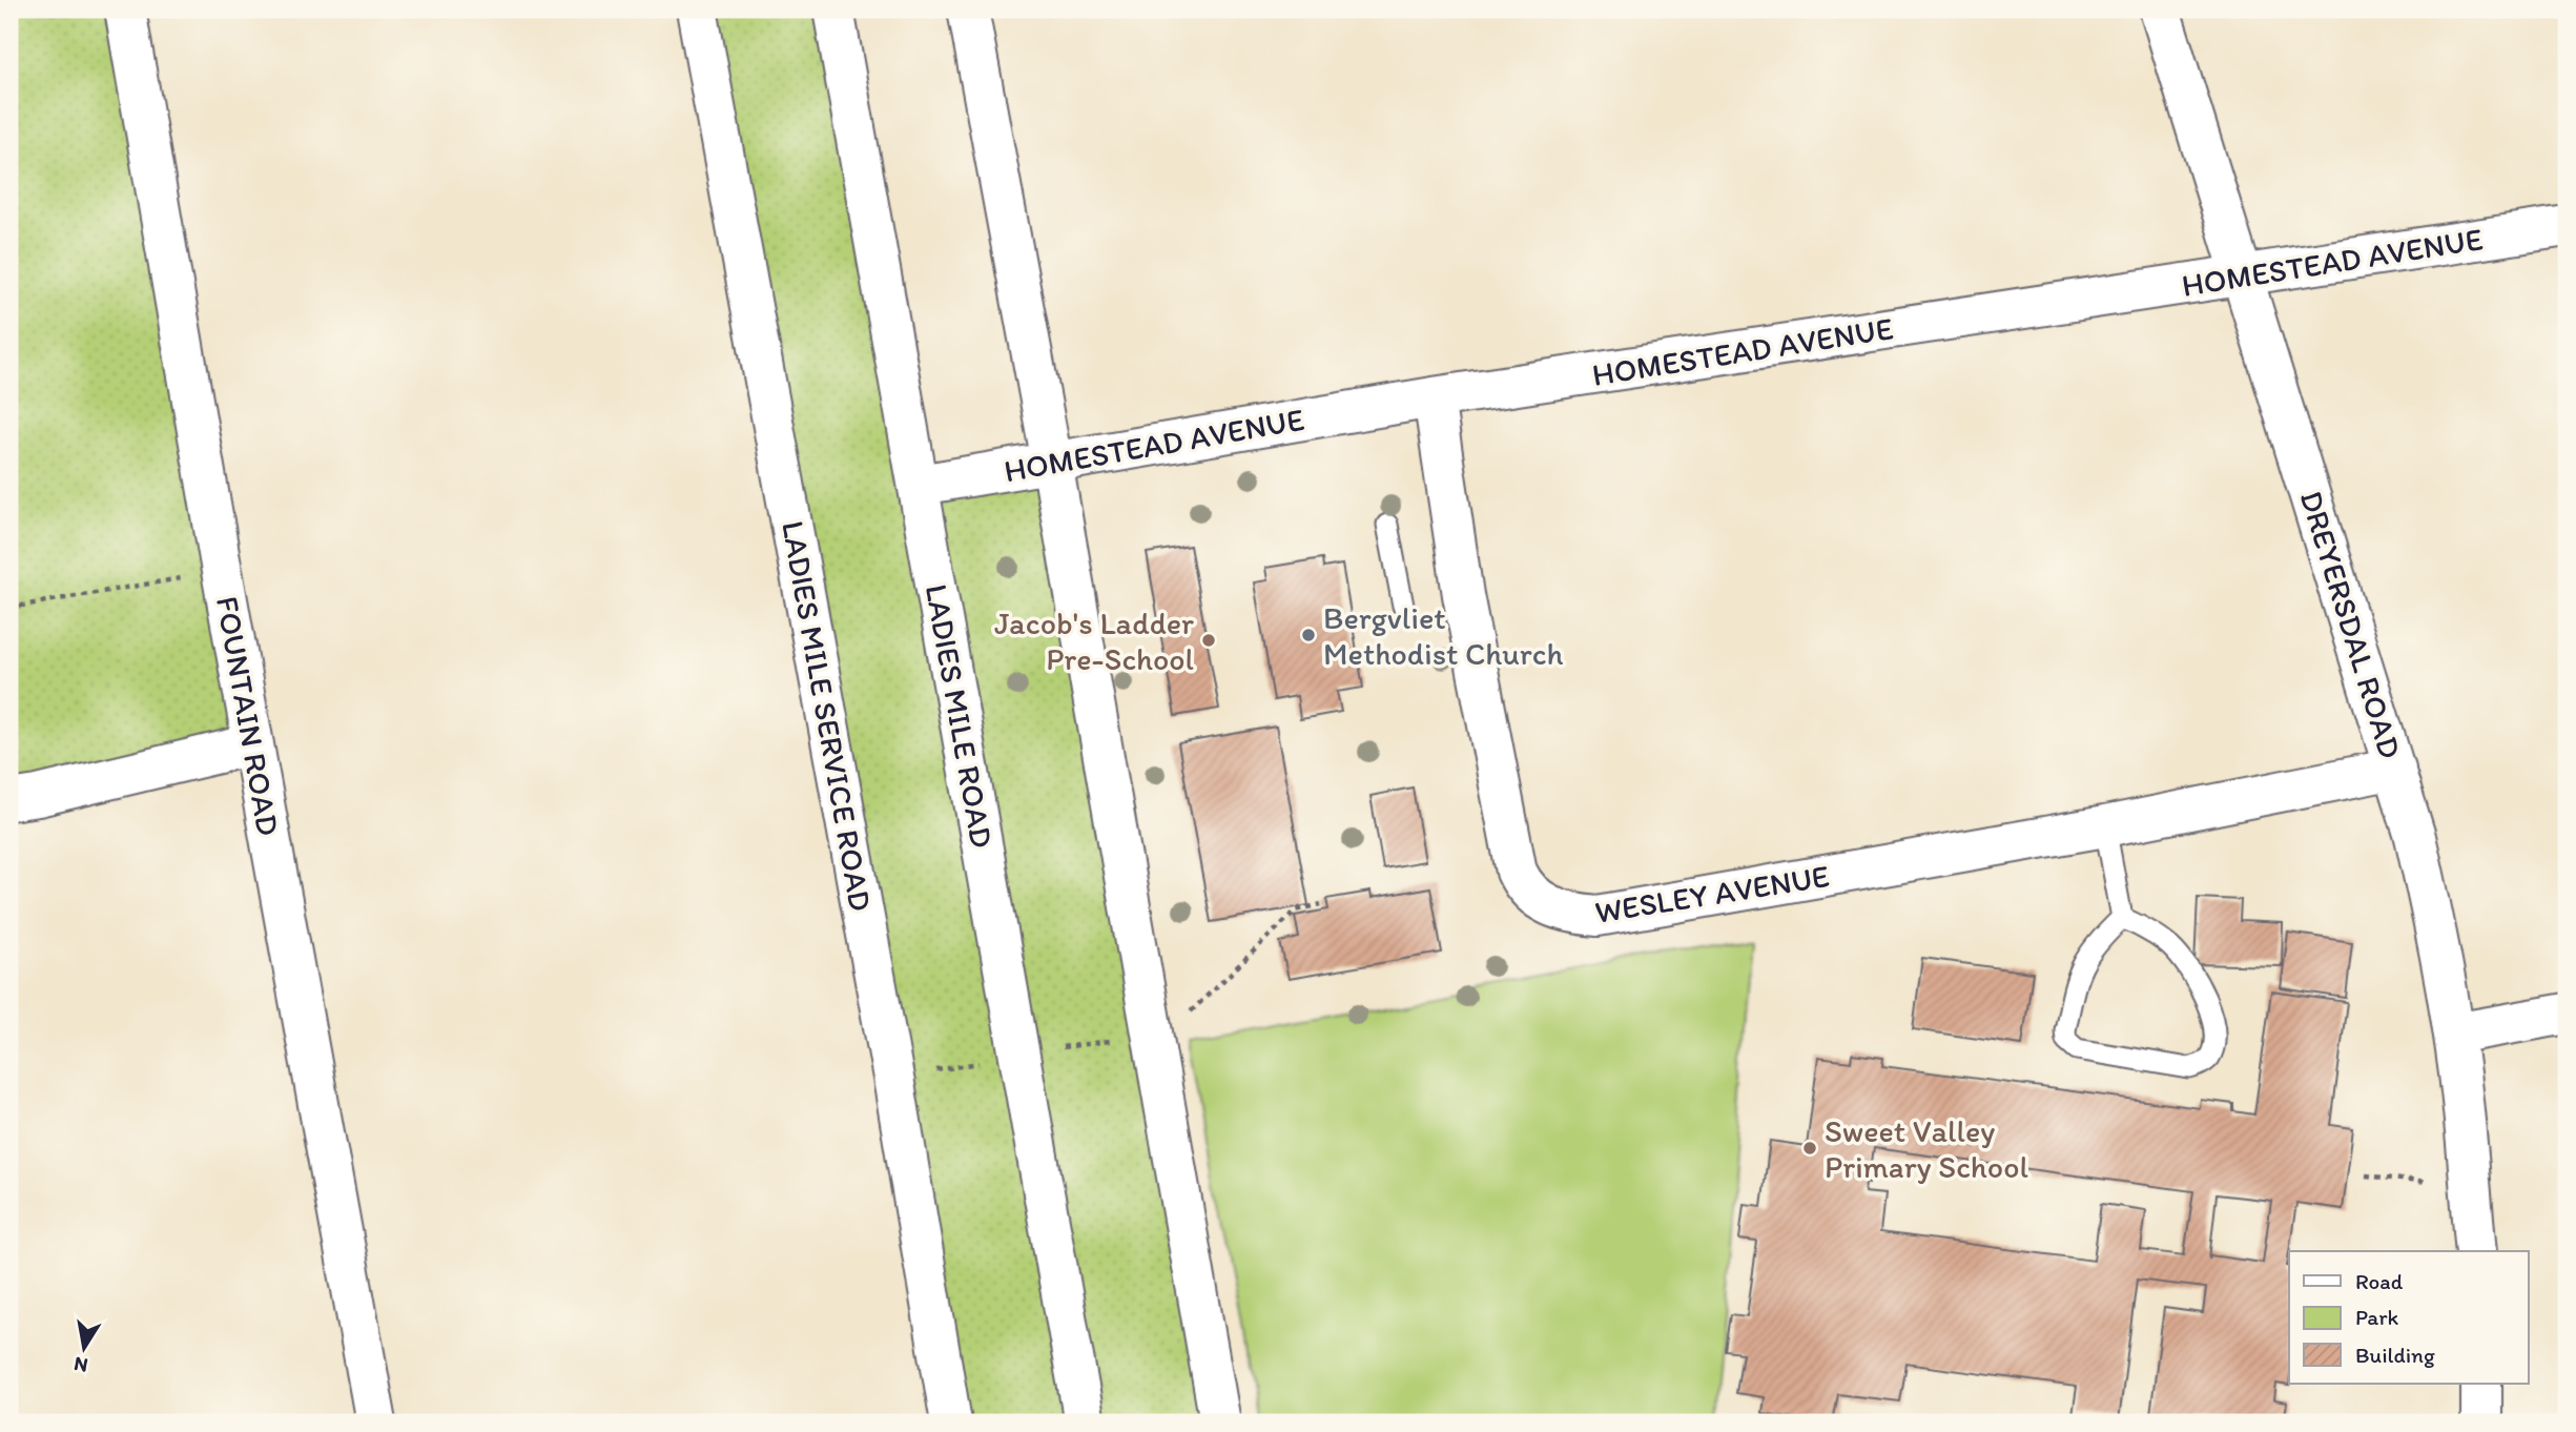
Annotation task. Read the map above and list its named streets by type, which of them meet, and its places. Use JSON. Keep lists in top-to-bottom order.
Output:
{
  "streets": {
    "street": [
      "HOMESTEAD AVENUE",
      "DREYERSDAL ROAD",
      "FOUNTAIN ROAD",
      "LADIES MILE SERVICE ROAD",
      "LADIES MILE ROAD",
      "WESLEY AVENUE"
    ]
  },
  "crossings": [
    ["HOMESTEAD AVENUE", "DREYERSDAL ROAD"],
    ["HOMESTEAD AVENUE", "LADIES MILE ROAD"],
    ["HOMESTEAD AVENUE", "WESLEY AVENUE"],
    ["DREYERSDAL ROAD", "WESLEY AVENUE"]
  ],
  "places": ["Bergvliet Methodist Church", "Jacob's Ladder Pre-School", "Sweet Valley Primary School"],
  "legend": ["Road", "Park", "Building"],
  "north": "bottom"
}
